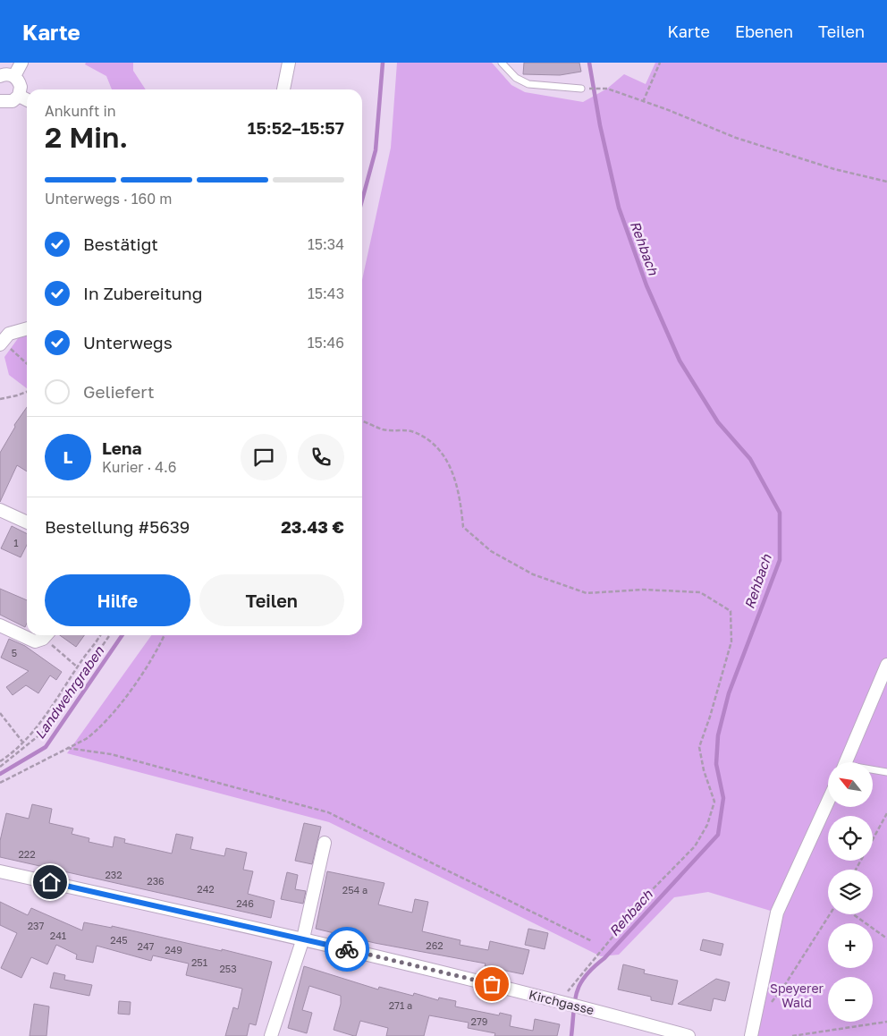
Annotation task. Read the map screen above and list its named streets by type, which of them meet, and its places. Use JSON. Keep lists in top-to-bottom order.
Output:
{
  "streets": {
    "street": ["Kirchgasse"]
  },
  "water": ["Rehbach", "Landwehrgraben"],
  "parks": ["Speyerer Wald"],
  "house_numbers": [
    "1",
    "5",
    "222",
    "232",
    "236",
    "242",
    "254 a",
    "246",
    "237",
    "241",
    "245",
    "262",
    "247",
    "249",
    "251",
    "253",
    "271 a",
    "279"
  ],
  "north": "top left",
  "page": {
    "header": "Karte",
    "nav": ["Karte", "Ebenen", "Teilen"],
    "heading": ["2 Min.", "Ankunft in", "15:52–15:57"],
    "panel": [
      "Lena",
      "Kurier · 4.6",
      "Bestellung #5639",
      "23.43 €"
    ],
    "bar": "Unterwegs · 160 m",
    "list": [
      ["Bestätigt", "15:34"],
      ["In Zubereitung", "15:43"],
      ["Unterwegs", "15:46"],
      "Geliefert"
    ],
    "round": "L",
    "buttons": ["Hilfe", "Teilen"],
    "map_buttons": ["+", "−"]
  }
}
